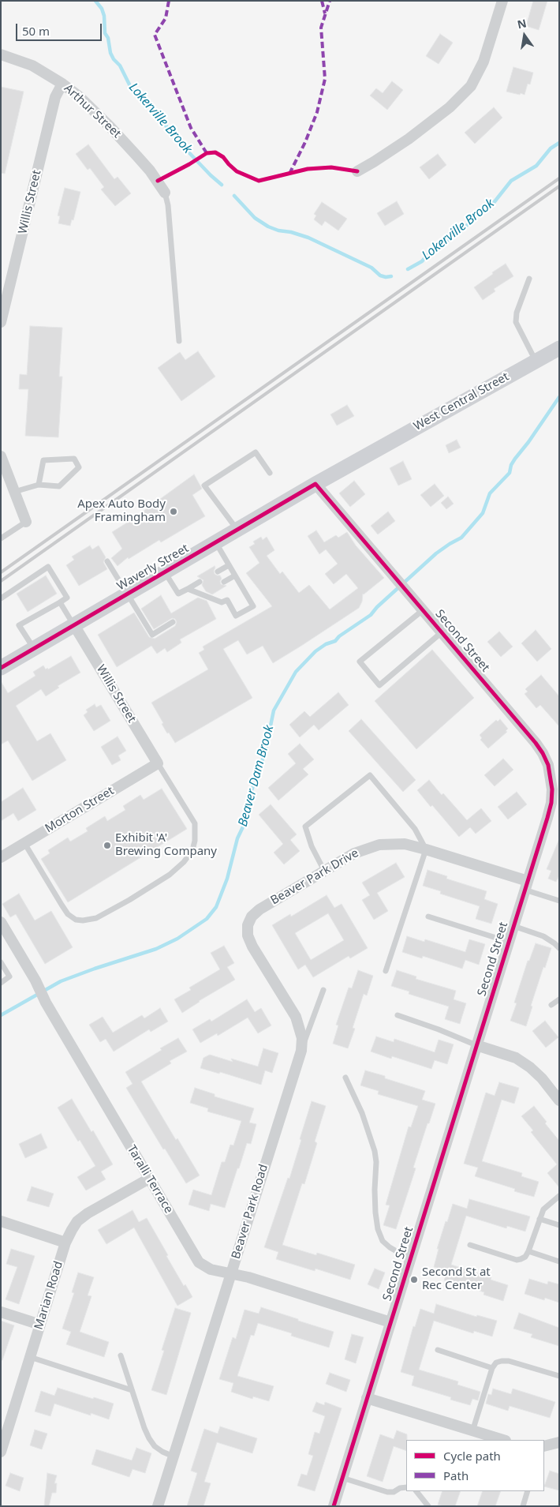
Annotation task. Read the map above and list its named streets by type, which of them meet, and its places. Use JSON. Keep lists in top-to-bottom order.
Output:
{
  "streets": {
    "main road": ["West Central Street", "Waverly Street"],
    "street": [
      "Arthur Street",
      "Willis Street",
      "Second Street",
      "Morton Street",
      "Beaver Park Drive",
      "Taralli Terrace",
      "Beaver Park Road",
      "Marian Road"
    ]
  },
  "crossings": [
    ["Arthur Street", "Willis Street"],
    ["Willis Street", "Waverly Street"],
    ["Willis Street", "Morton Street"],
    ["West Central Street", "Waverly Street"],
    ["Waverly Street", "Second Street"],
    ["Second Street", "Beaver Park Drive"],
    ["Second Street", "Taralli Terrace"],
    ["Beaver Park Drive", "Beaver Park Road"],
    ["Taralli Terrace", "Beaver Park Road"],
    ["Taralli Terrace", "Marian Road"]
  ],
  "water": ["Lokerville Brook", "Beaver Dam Brook"],
  "places": ["Apex Auto Body Framingham", "Exhibit 'A' Brewing Company", "Second St at Rec Center"],
  "legend": ["Cycle path", "Path"],
  "scale_bar": "50 m",
  "north": "top"
}
